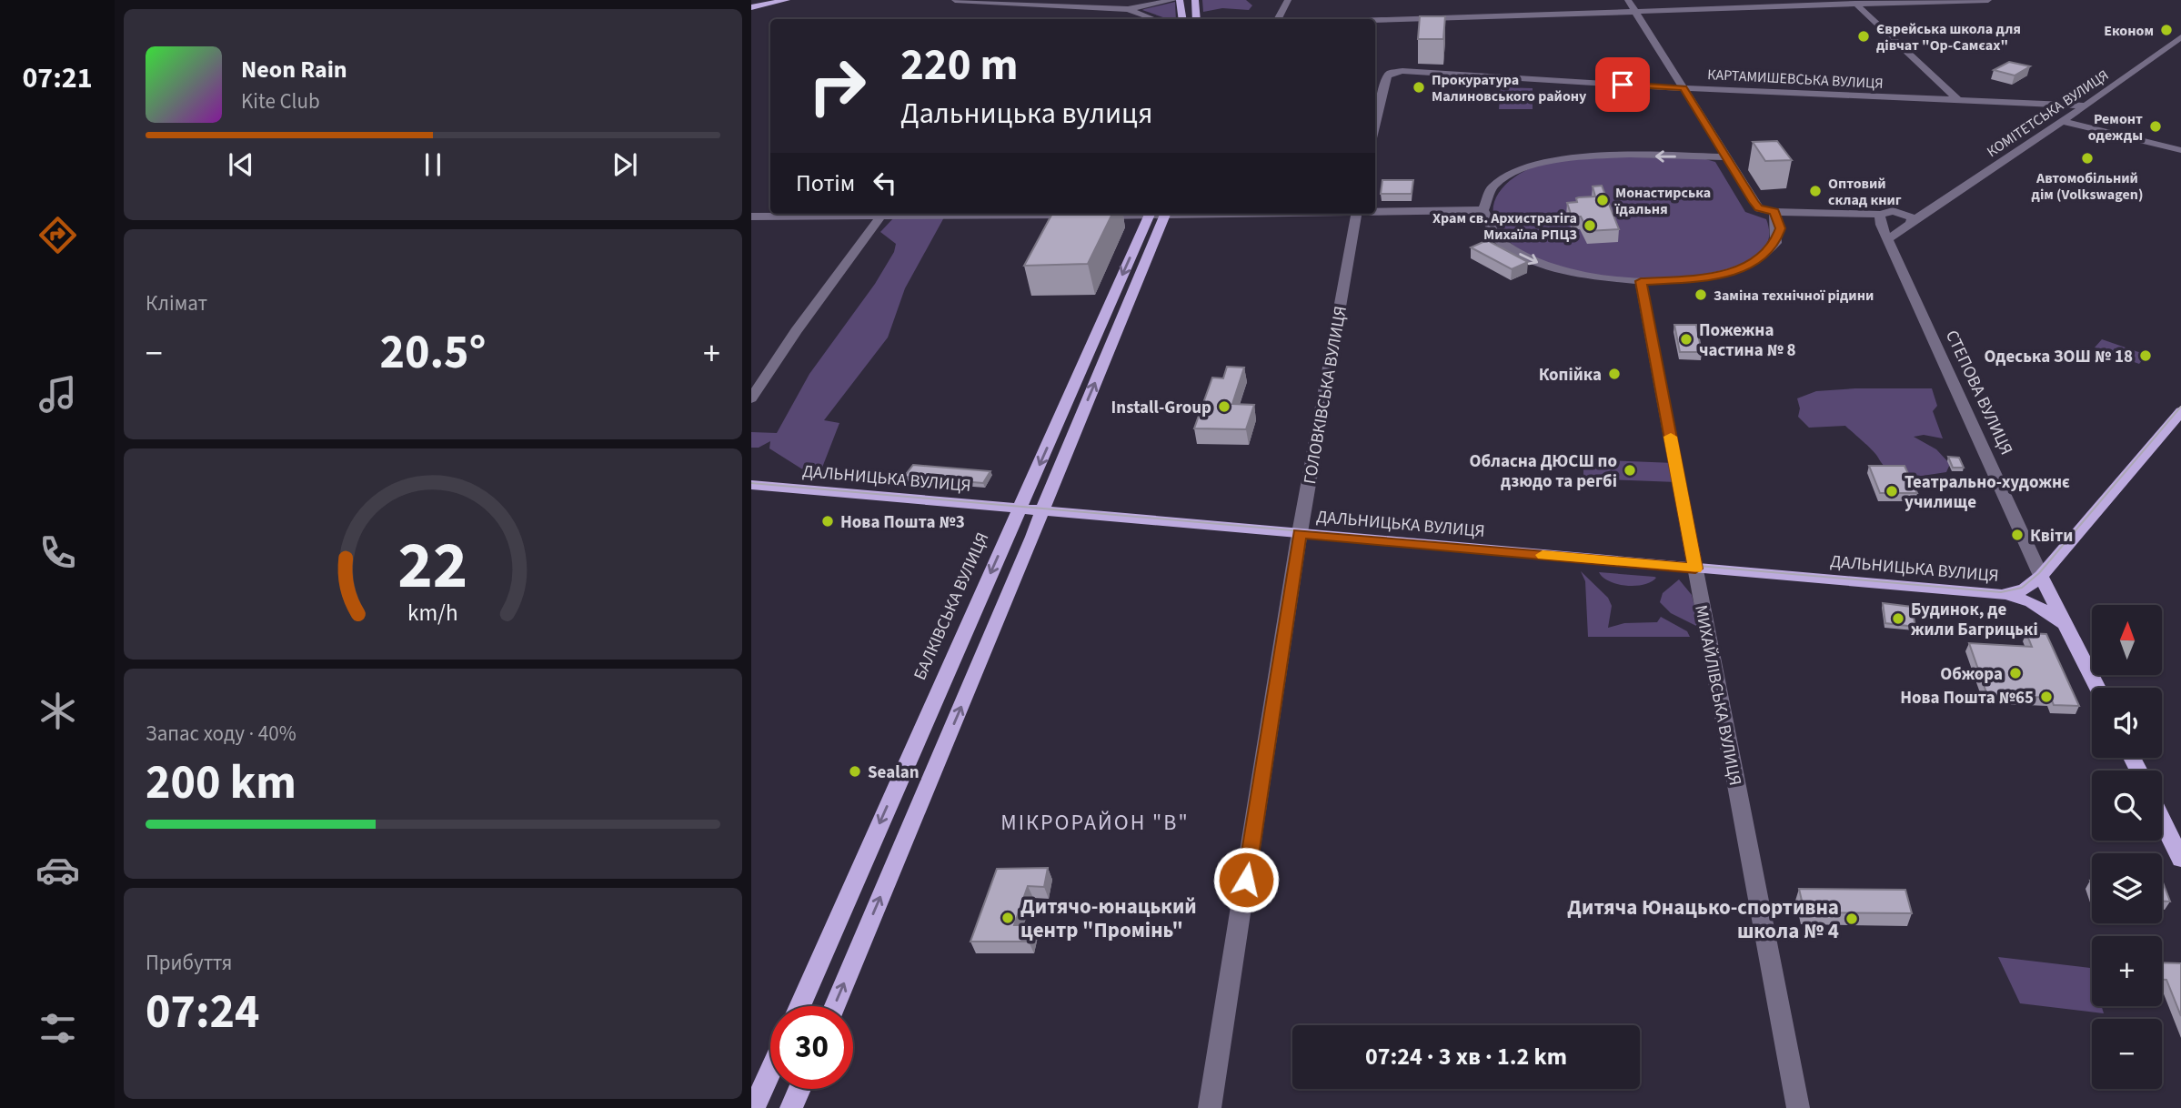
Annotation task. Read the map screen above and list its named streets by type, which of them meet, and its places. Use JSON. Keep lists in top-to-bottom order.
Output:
{
  "streets": {
    "main road": ["СТЕПОВА ВУЛИЦЯ", "ДАЛЬНИЦЬКА ВУЛИЦЯ", "БАЛКІВСЬКА ВУЛИЦЯ"],
    "street": [
      "КАРТАМИШЕВСЬКА ВУЛИЦЯ",
      "КОМІТЕТСЬКА ВУЛИЦЯ",
      "ГОЛОВКІВСЬКА ВУЛИЦЯ",
      "МИХАЙЛІВСЬКА ВУЛИЦЯ"
    ]
  },
  "crossings": [
    ["КАРТАМИШЕВСЬКА ВУЛИЦЯ", "КОМІТЕТСЬКА ВУЛИЦЯ"],
    ["СТЕПОВА ВУЛИЦЯ", "ДАЛЬНИЦЬКА ВУЛИЦЯ"],
    ["ГОЛОВКІВСЬКА ВУЛИЦЯ", "ДАЛЬНИЦЬКА ВУЛИЦЯ"],
    ["ДАЛЬНИЦЬКА ВУЛИЦЯ", "БАЛКІВСЬКА ВУЛИЦЯ"],
    ["ДАЛЬНИЦЬКА ВУЛИЦЯ", "МИХАЙЛІВСЬКА ВУЛИЦЯ"]
  ],
  "districts": ["МІКРОРАЙОН \"В\""],
  "places": [
    "Економ",
    "Єврейська школа для дівчат \"Ор-Самєах\"",
    "Прокуратура Малиновського району",
    "Ремонт одежды",
    "Автомобільний дім (Volkswagen)",
    "Оптовий склад книг",
    "Монастирська їдальня",
    "Храм св. Архистратіга Михаїла РПЦЗ",
    "Заміна технічної рідини",
    "Пожежна частина № 8",
    "Одеська ЗОШ № 18",
    "Копійка",
    "Install-Group",
    "Обласна ДЮСШ по дзюдо та регбі",
    "Театрально-художнє училище",
    "Нова Пошта №3",
    "Квіти",
    "Будинок, де жили Багрицькі",
    "Обжора",
    "Нова Пошта №65",
    "Sealan",
    "Дитячо-юнацький центр \"Промінь\"",
    "Дитяча Юнацько-спортивна школа № 4"
  ],
  "north": "top",
  "page": {
    "tabs": "07:21",
    "turn": ["220 m", "Дальницька вулиця"],
    "song": ["Neon Rain", "Kite Club"],
    "then": "Потім",
    "tile": [
      "Клімат",
      ["Запас ходу · 40%", "200 km"],
      ["Прибуття", "07:24"]
    ],
    "heat": ["−", "20.5°", "+"],
    "map_buttons": ["+", "−"],
    "limit": "30",
    "trip": "07:24 · 3 хв · 1.2 km",
    "gauge": ["22", "km/h"]
  }
}
